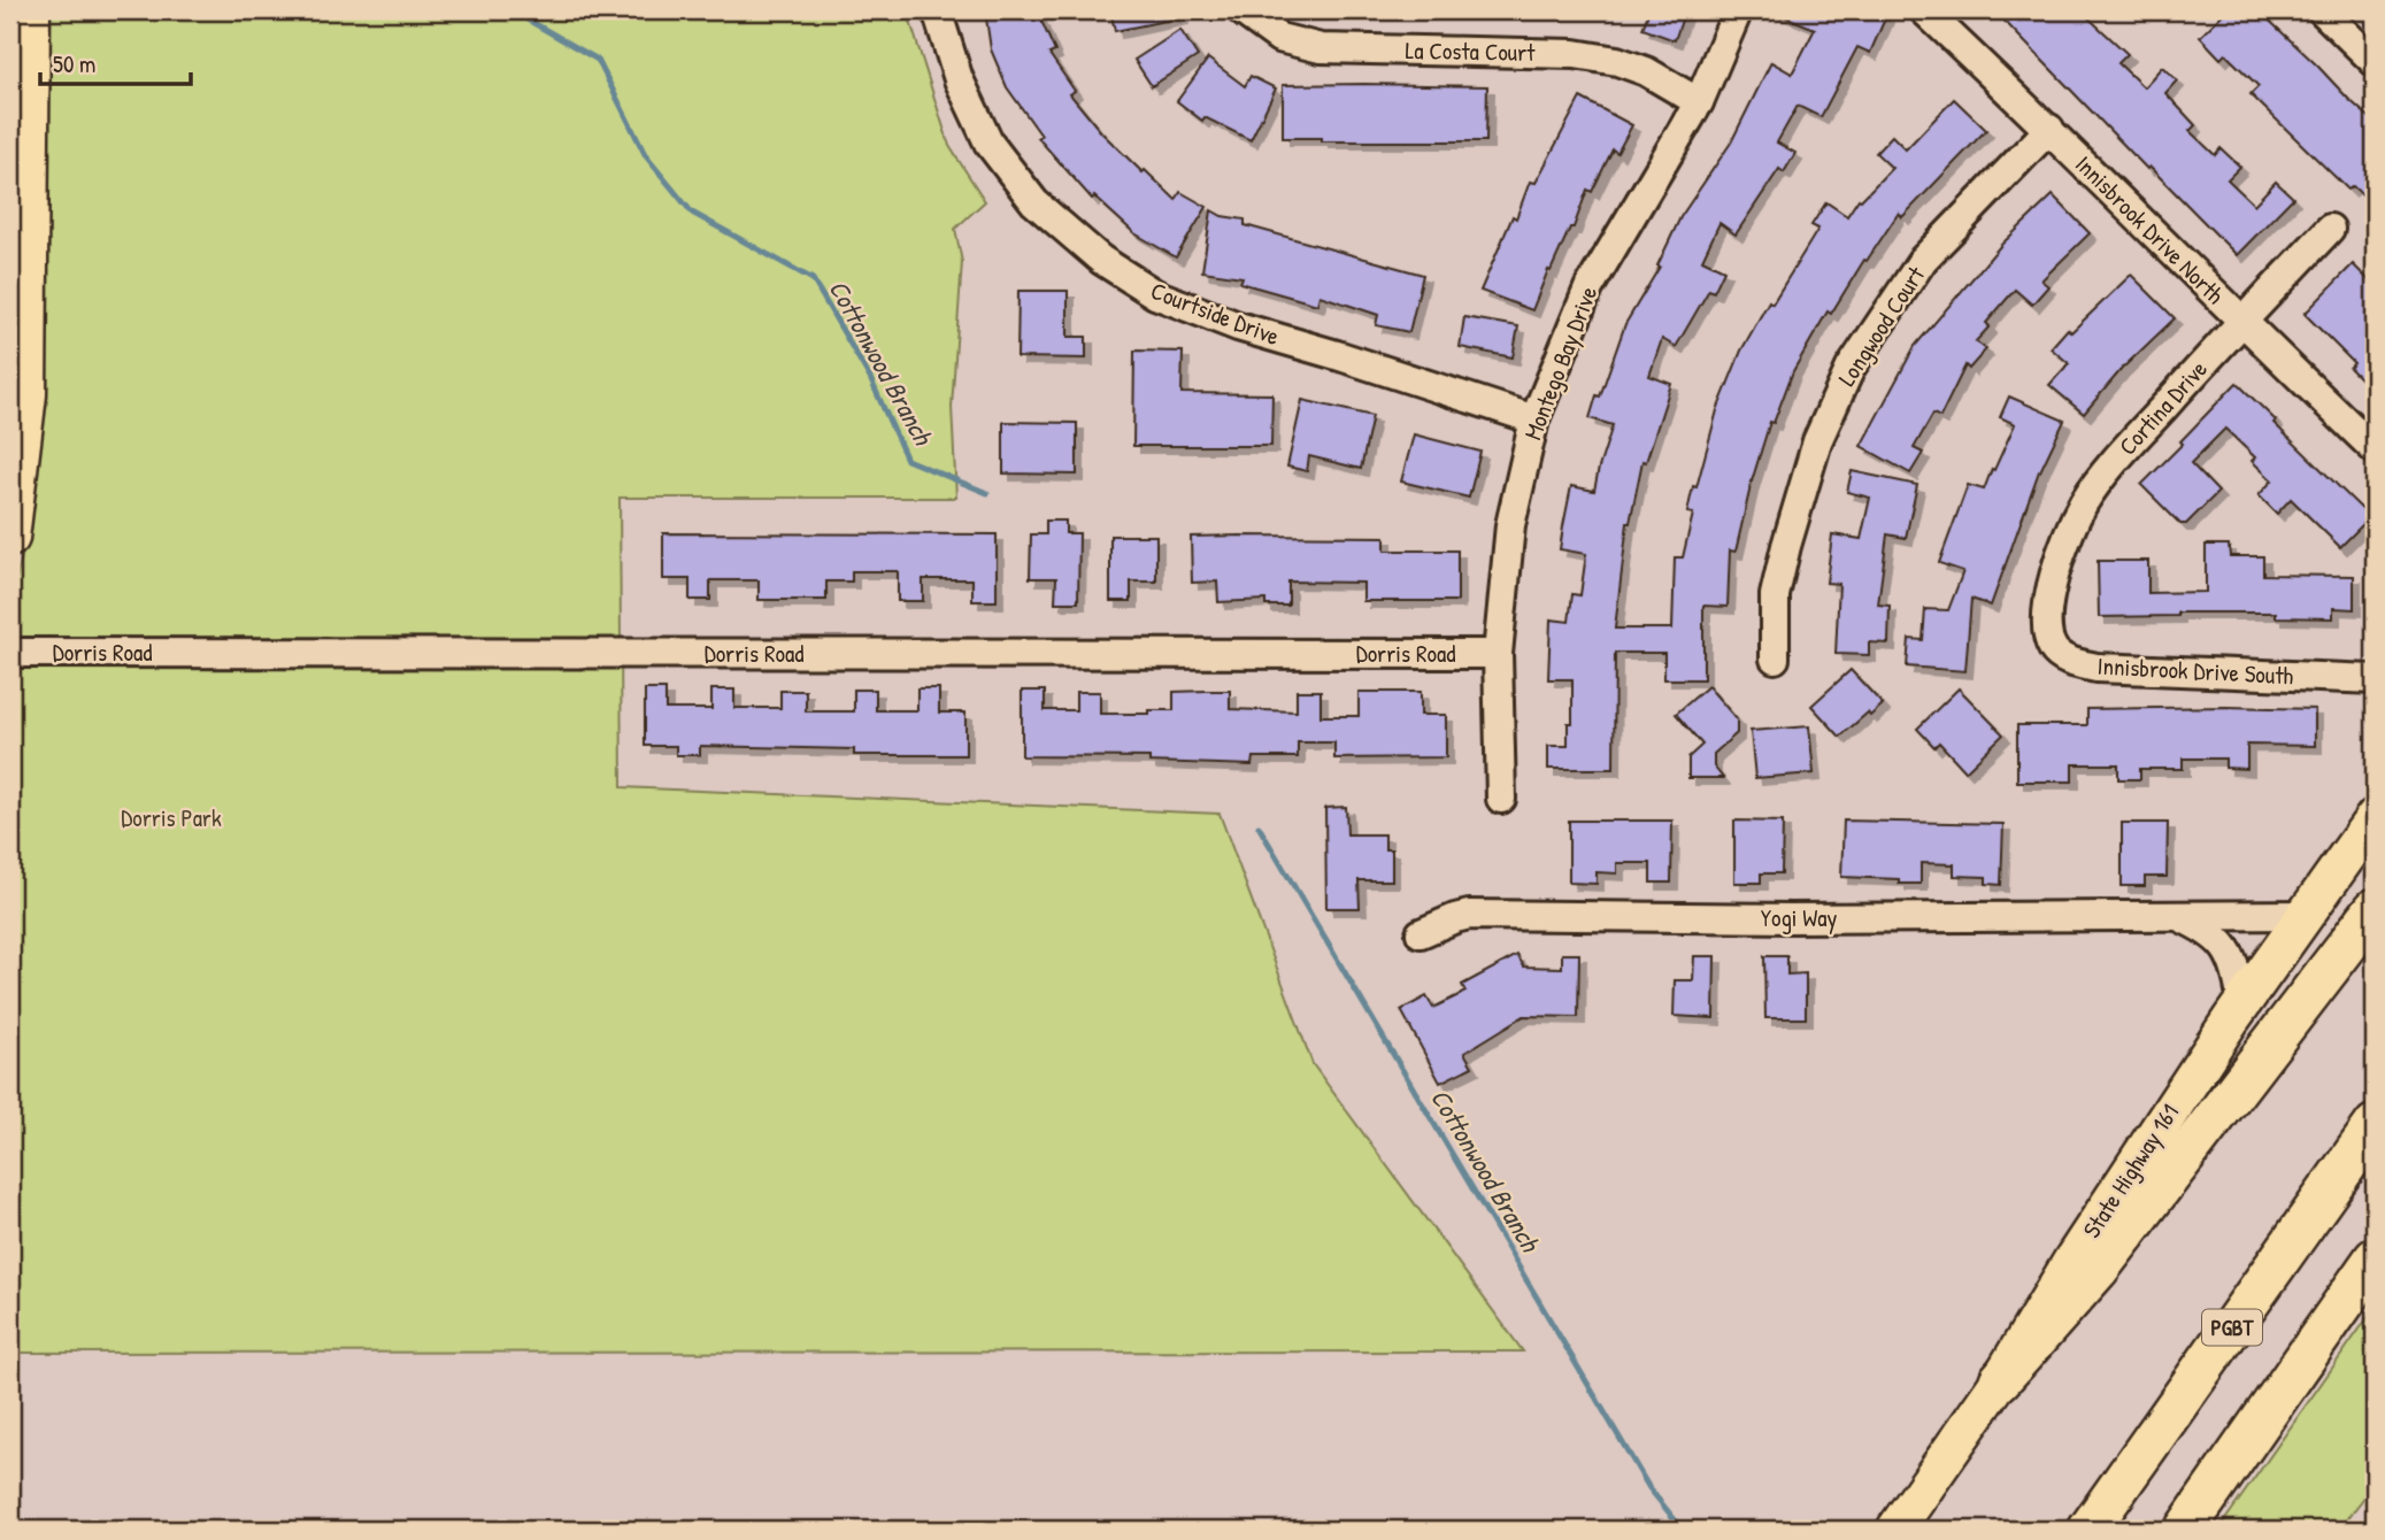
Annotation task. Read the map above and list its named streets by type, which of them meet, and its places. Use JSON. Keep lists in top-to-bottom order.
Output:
{
  "streets": {
    "highway": ["PGBT"],
    "main road": ["State Highway 161"],
    "street": [
      "La Costa Court",
      "Innisbrook Drive North",
      "Courtside Drive",
      "Longwood Court",
      "Montego Bay Drive",
      "Cortina Drive",
      "Dorris Road",
      "Innisbrook Drive South",
      "Yogi Way"
    ]
  },
  "crossings": [
    ["La Costa Court", "Montego Bay Drive"],
    ["Innisbrook Drive North", "Longwood Court"],
    ["Innisbrook Drive North", "Cortina Drive"],
    ["Courtside Drive", "Montego Bay Drive"],
    ["Montego Bay Drive", "Dorris Road"],
    ["Cortina Drive", "Innisbrook Drive South"],
    ["Yogi Way", "State Highway 161"]
  ],
  "water": ["Cottonwood Branch"],
  "parks": ["Dorris Park"],
  "scale_bar": "50 m"
}
